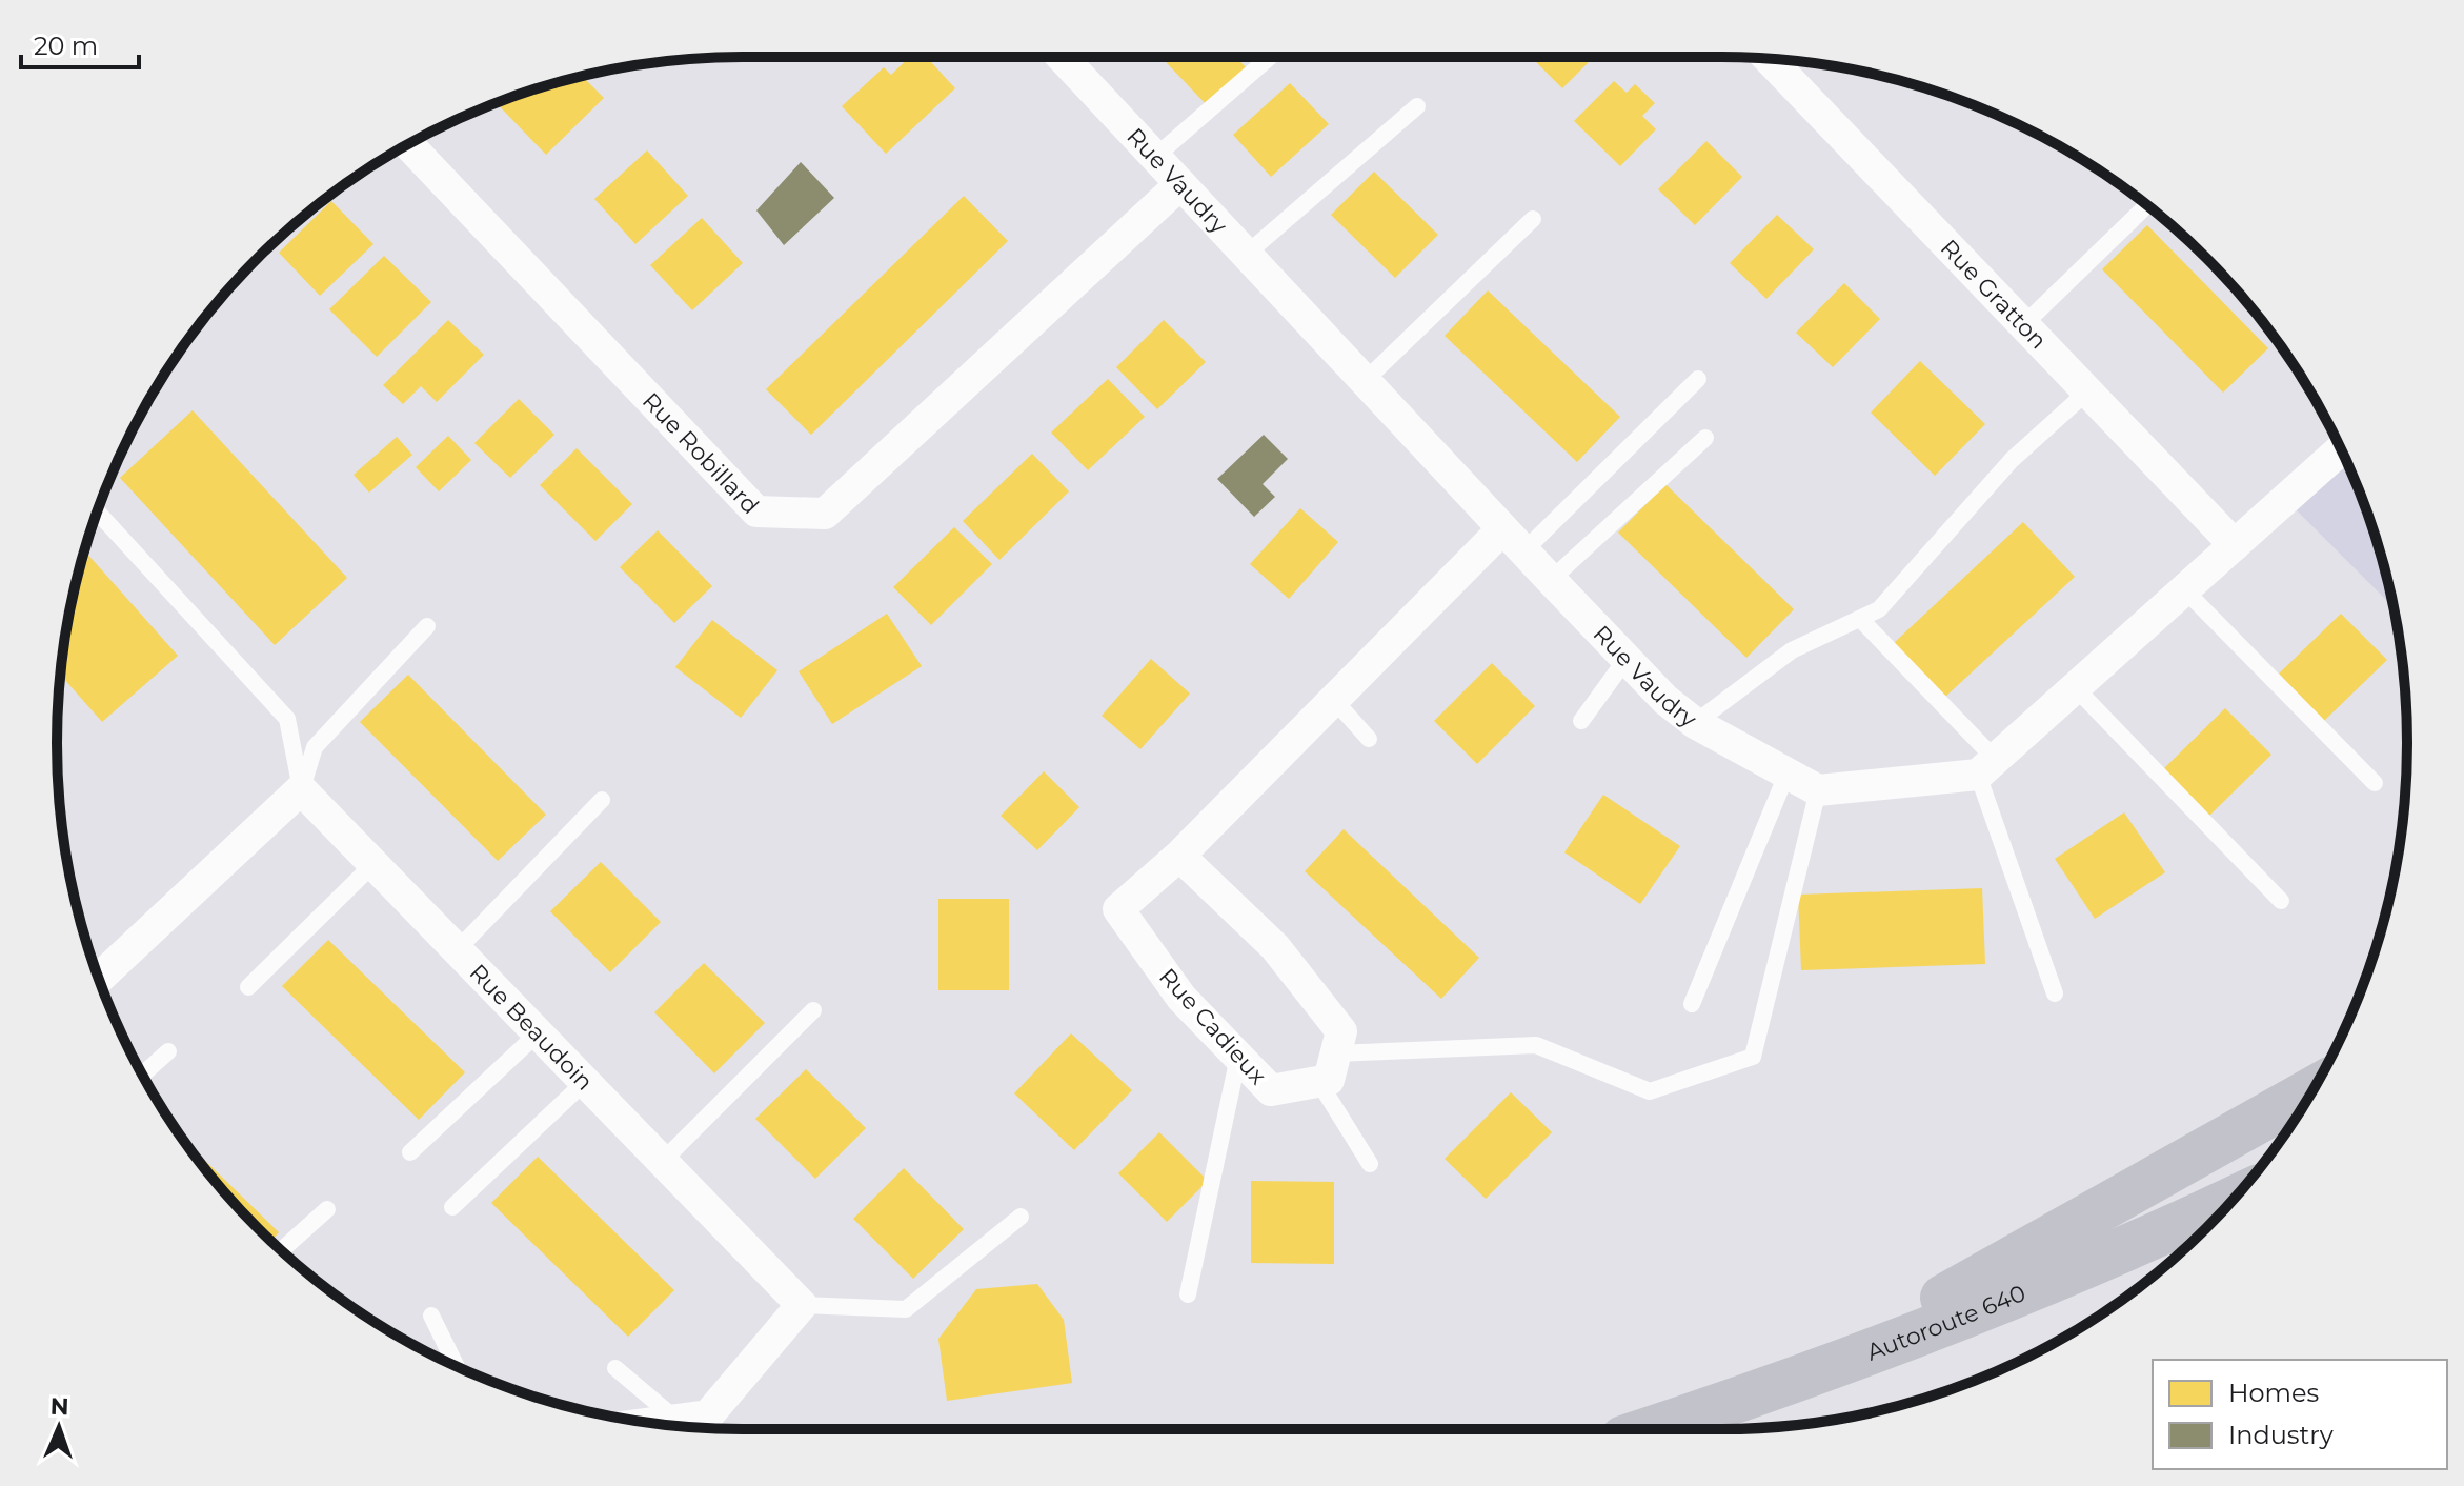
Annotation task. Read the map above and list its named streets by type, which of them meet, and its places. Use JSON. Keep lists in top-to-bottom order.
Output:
{
  "streets": {
    "highway": ["Autoroute 640"],
    "street": [
      "Rue Vaudry",
      "Rue Gratton",
      "Rue Robillard",
      "Rue Cadieux",
      "Rue Beaudoin"
    ]
  },
  "crossings": [
    ["Rue Vaudry", "Rue Robillard"],
    ["Rue Vaudry", "Rue Cadieux"]
  ],
  "legend": ["Homes", "Industry"],
  "scale_bar": "20 m",
  "north": "top"
}
